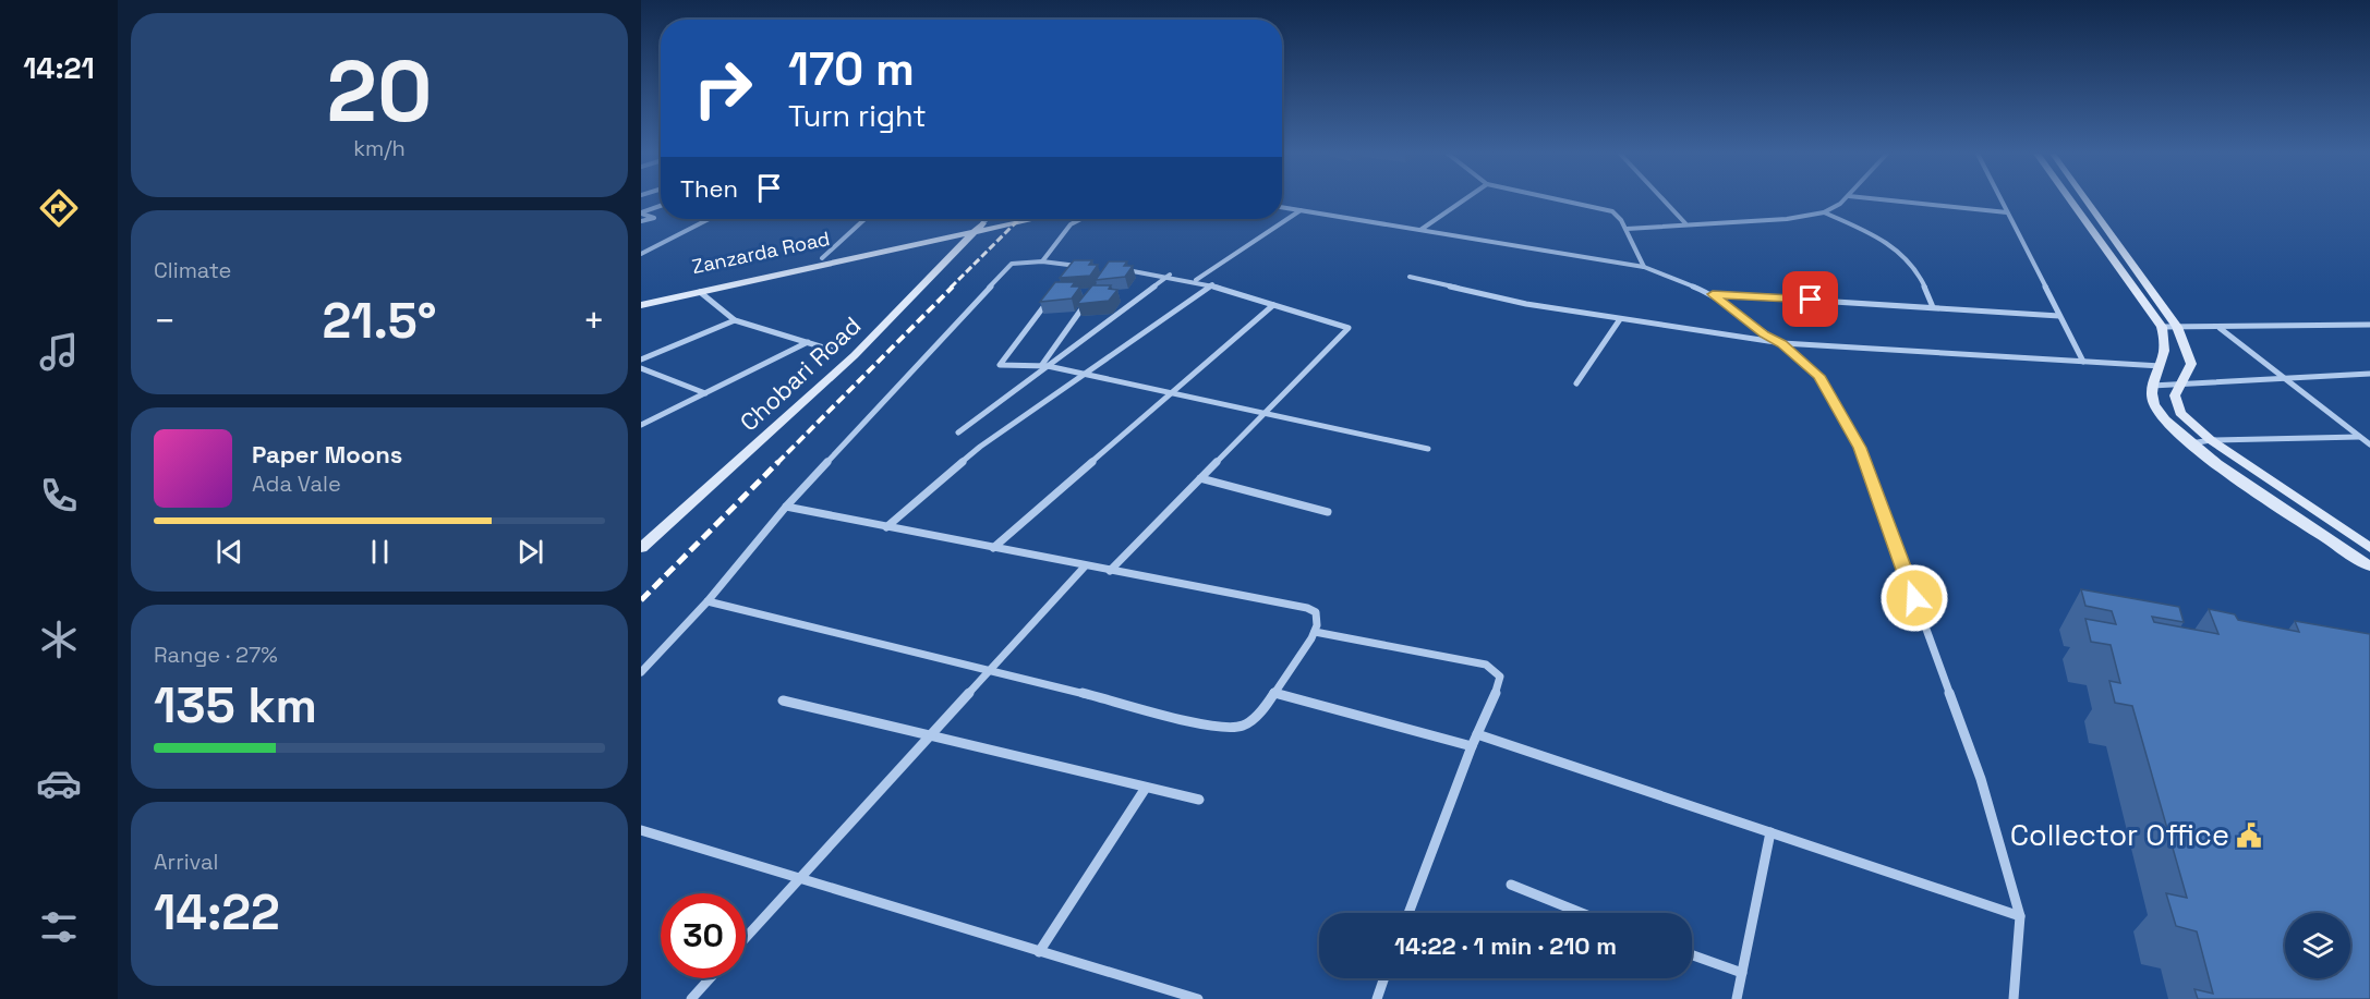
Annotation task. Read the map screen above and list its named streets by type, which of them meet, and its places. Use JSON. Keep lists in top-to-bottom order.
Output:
{
  "streets": {
    "street": ["Zanzarda Road", "Chobari Road"]
  },
  "crossings": [
    ["Zanzarda Road", "Chobari Road"]
  ],
  "places": {
    "public building": ["Collector Office"]
  },
  "page": {
    "tabs": "14:21",
    "tile": [
      ["20", "km/h"],
      "Climate",
      ["Range · 27%", "135 km"],
      ["Arrival", "14:22"]
    ],
    "turn": ["170 m", "Turn right"],
    "then": "Then",
    "heat": ["−", "21.5°", "+"],
    "song": ["Paper Moons", "Ada Vale"],
    "limit": "30",
    "trip": "14:22 · 1 min · 210 m"
  }
}
